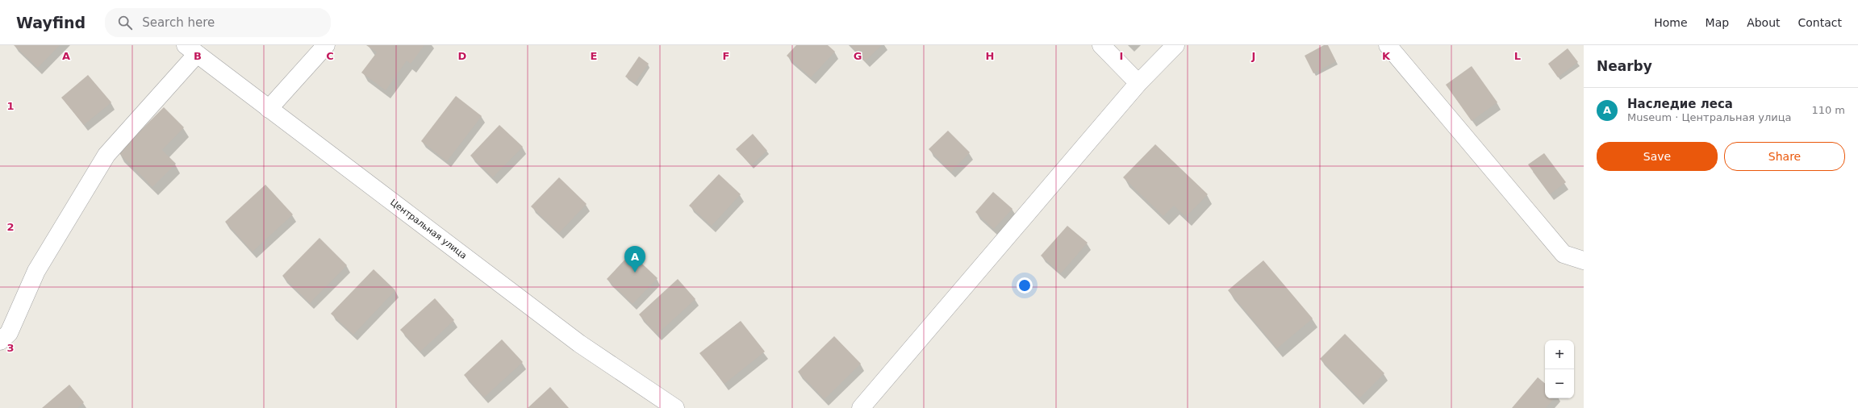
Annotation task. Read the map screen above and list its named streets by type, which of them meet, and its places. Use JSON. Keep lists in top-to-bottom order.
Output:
{
  "streets": {
    "street": ["Центральная улица"]
  },
  "page": {
    "header": "Wayfind",
    "search": "Search here",
    "nav": [
      "Home",
      "Map",
      "About",
      "Contact"
    ],
    "heading": "Nearby",
    "list": [
      {
        "mark": "A",
        "name": "Наследие леса",
        "note": "Museum · Центральная улица",
        "value": "110 m"
      }
    ],
    "buttons": ["Save", "Share"],
    "pins": "A",
    "map_buttons": ["+", "−"]
  },
  "grid": {
    "columns": [
      "A",
      "B",
      "C",
      "D",
      "E",
      "F",
      "G",
      "H",
      "I",
      "J",
      "K",
      "L"
    ],
    "rows": ["1", "2", "3"]
  }
}
